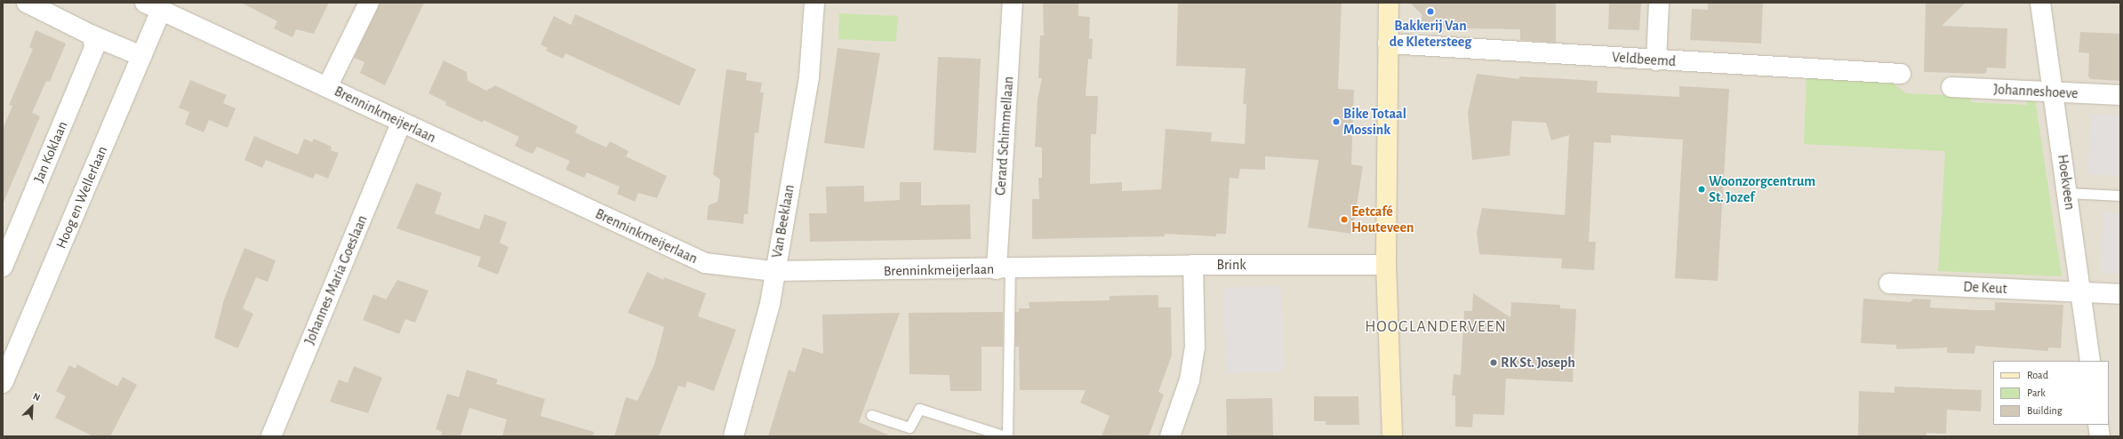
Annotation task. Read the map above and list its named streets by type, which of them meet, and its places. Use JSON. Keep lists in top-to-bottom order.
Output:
{
  "streets": {
    "street": [
      "Veldbeemd",
      "Johanneshoeve",
      "Brenninkmeijerlaan",
      "Gerard Schimmellaan",
      "Jan Koklaan",
      "Hoekveen",
      "Hoog en Wellerlaan",
      "Van Beeklaan",
      "Brink",
      "Johannes Maria Goeslaan",
      "De Keut"
    ]
  },
  "crossings": [
    ["Johanneshoeve", "Hoekveen"],
    ["Brenninkmeijerlaan", "Gerard Schimmellaan"],
    ["Brenninkmeijerlaan", "Hoog en Wellerlaan"],
    ["Brenninkmeijerlaan", "Van Beeklaan"],
    ["Brenninkmeijerlaan", "Brink"],
    ["Brenninkmeijerlaan", "Johannes Maria Goeslaan"],
    ["Hoekveen", "De Keut"]
  ],
  "districts": ["HOOGLANDERVEEN"],
  "places": [
    "Bakkerij Van de Kletersteeg",
    "Bike Totaal Mossink",
    "Woonzorgcentrum St. Jozef",
    "Eetcafé Houteveen",
    "RK St. Joseph"
  ],
  "legend": ["Road", "Park", "Building"],
  "north": "top right"
}
